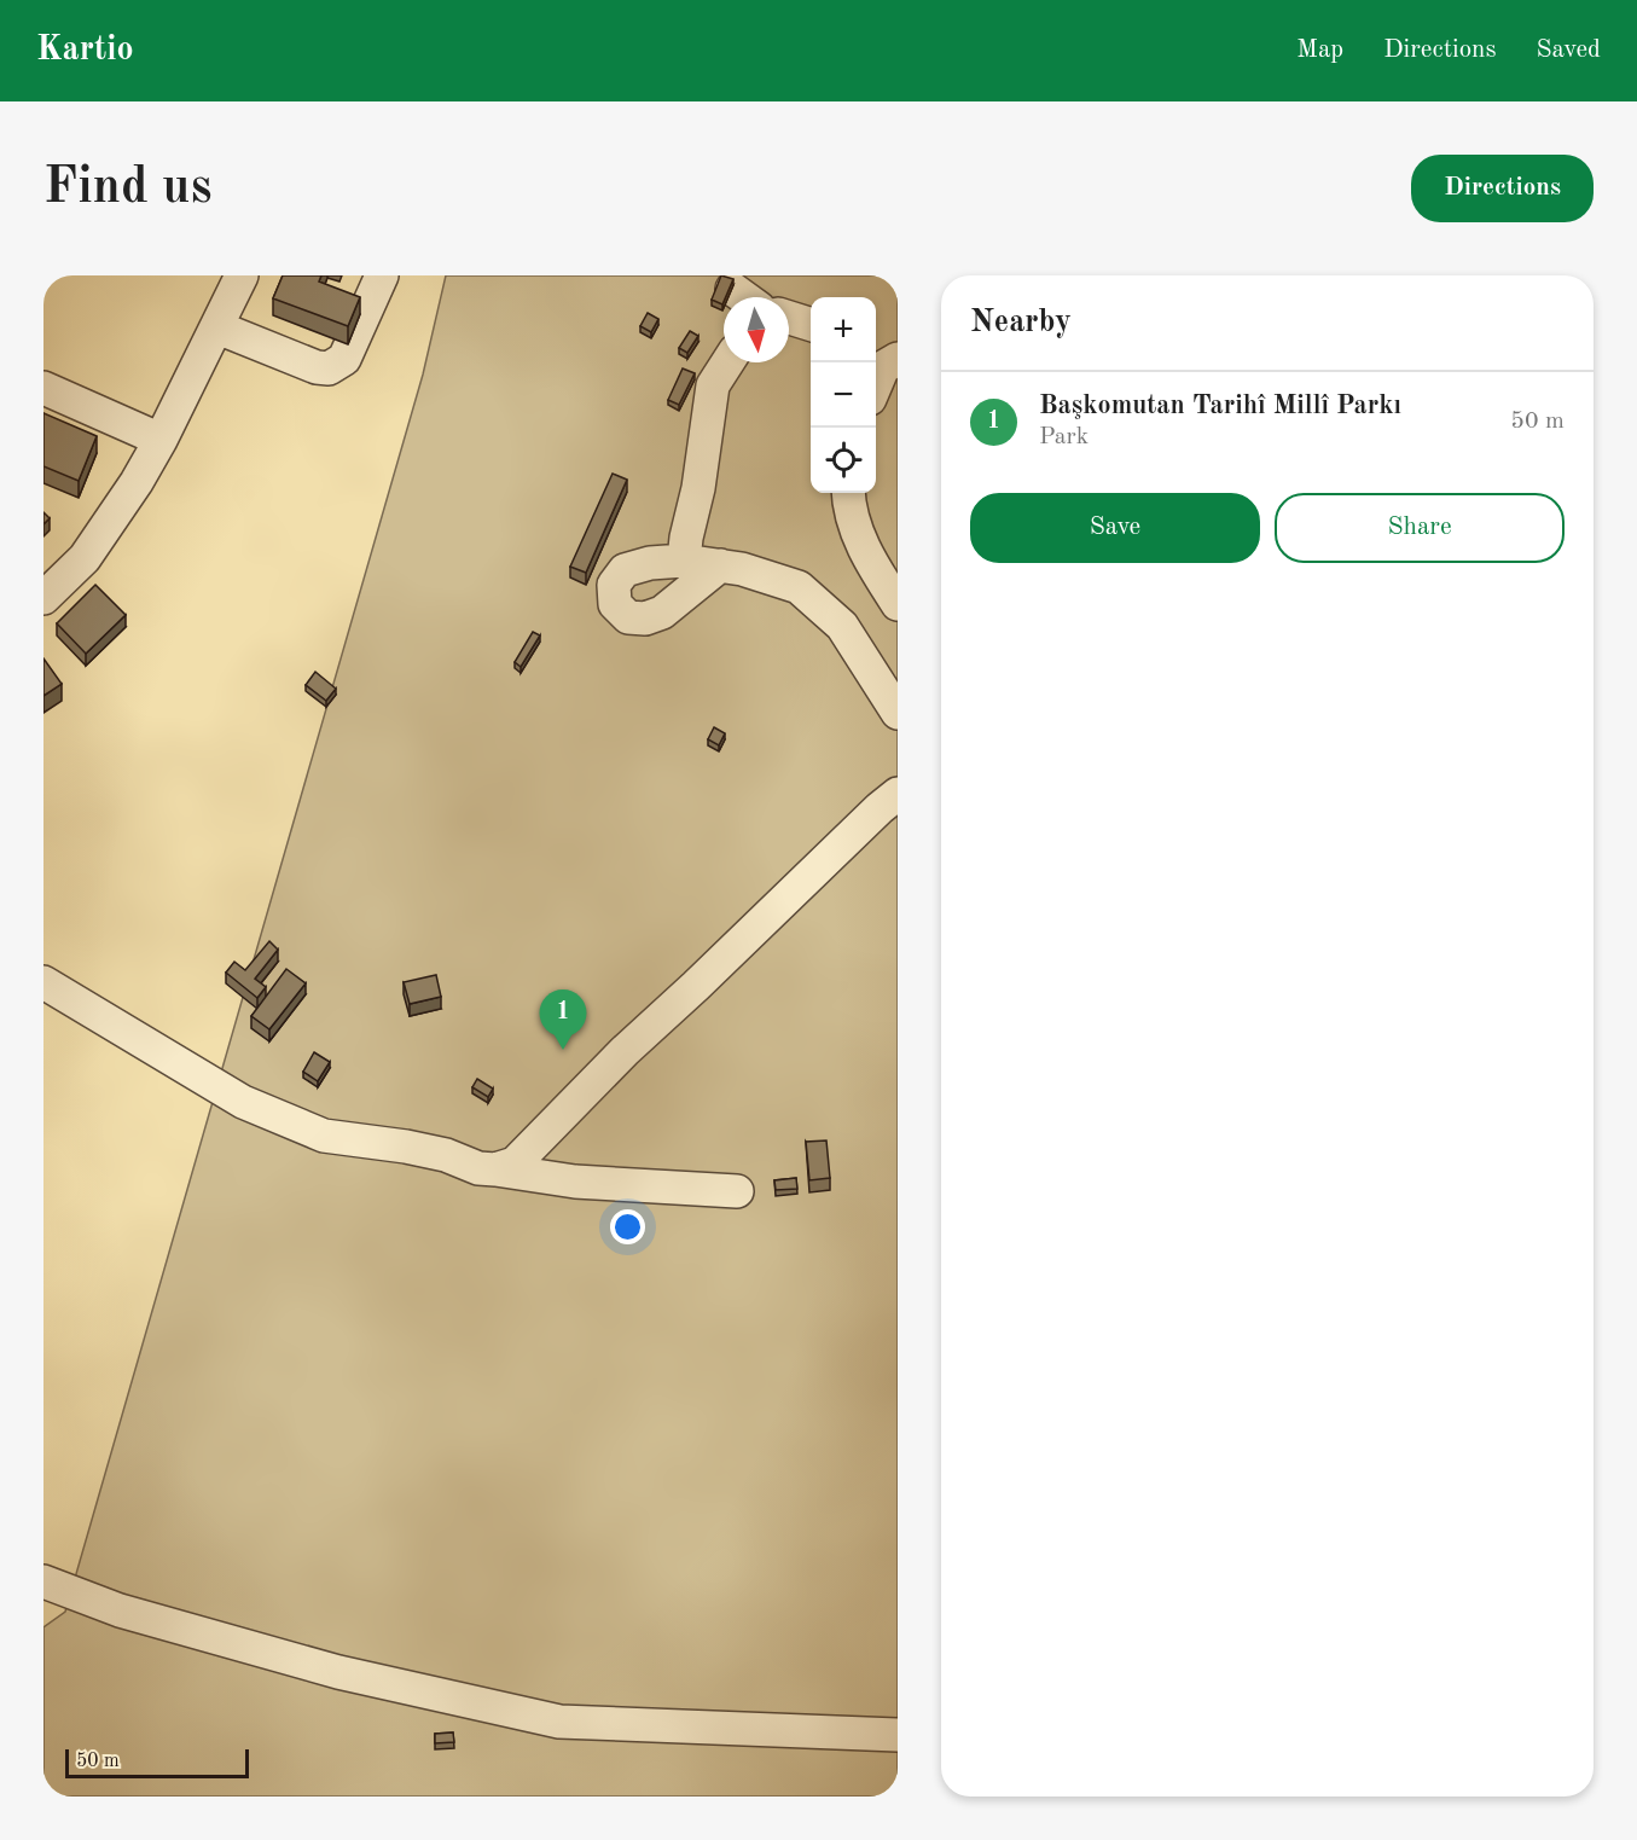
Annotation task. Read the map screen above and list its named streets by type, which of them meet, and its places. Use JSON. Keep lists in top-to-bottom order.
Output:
{
  "scale_bar": "50 m",
  "north": "bottom",
  "page": {
    "header": "Kartio",
    "nav": ["Map", "Directions", "Saved"],
    "buttons": [
      "Directions",
      ["Save", "Share"]
    ],
    "title": "Find us",
    "heading": "Nearby",
    "map_buttons": ["+", "−"],
    "list": [
      {
        "mark": "1",
        "name": "Başkomutan Tarihî Millî Parkı",
        "note": "Park",
        "value": "50 m"
      }
    ],
    "pins": "1",
    "scale": "50 m"
  }
}
